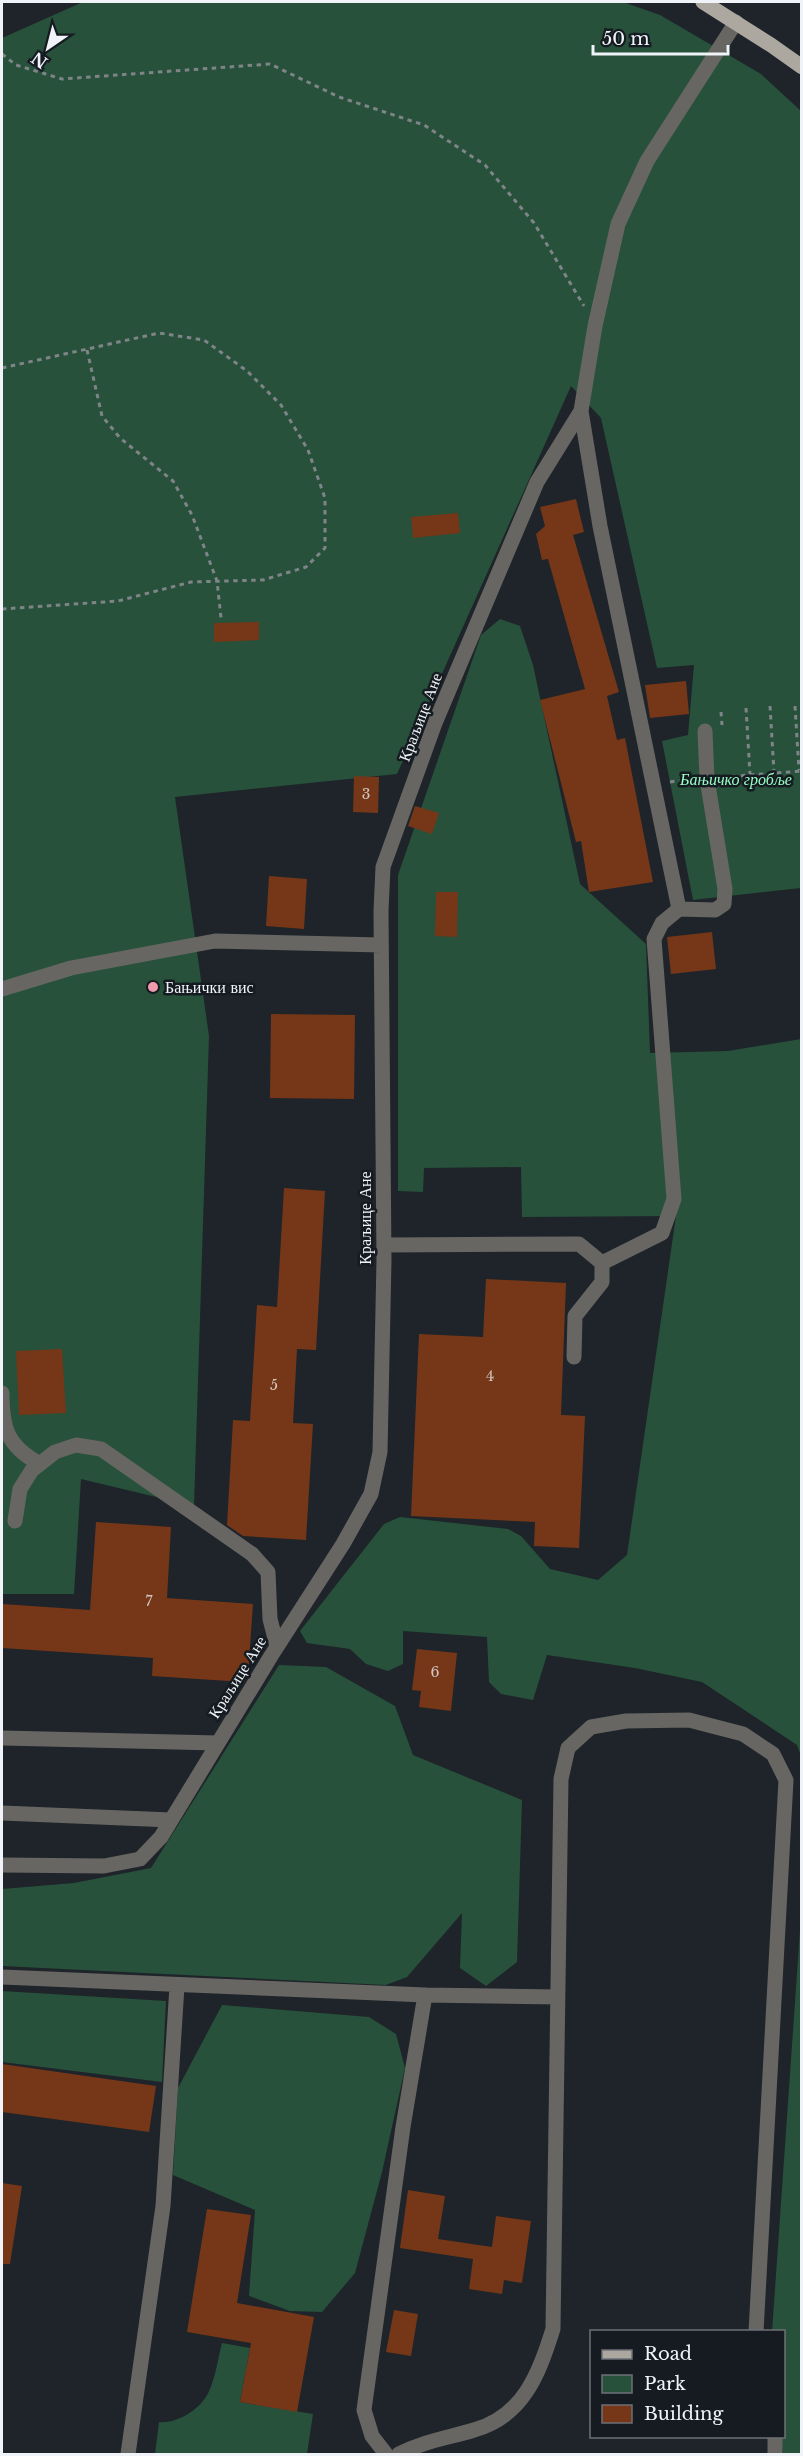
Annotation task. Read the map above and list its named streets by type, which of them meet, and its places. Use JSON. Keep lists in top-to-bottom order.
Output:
{
  "streets": {
    "street": ["Краљице Ане"]
  },
  "parks": ["Бањичко гробље"],
  "places": ["Бањички вис"],
  "house_numbers": [
    "3",
    "4",
    "5",
    "7",
    "6"
  ],
  "legend": ["Road", "Park", "Building"],
  "scale_bar": "50 m",
  "north": "bottom left"
}
